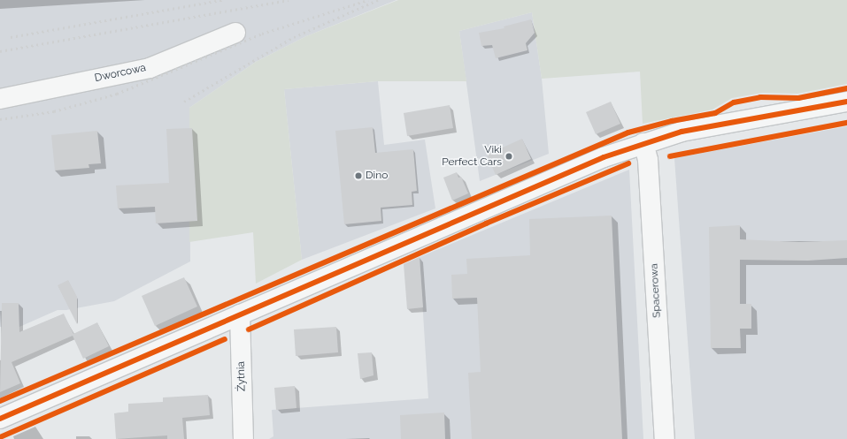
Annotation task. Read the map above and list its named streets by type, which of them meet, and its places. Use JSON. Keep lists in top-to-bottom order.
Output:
{
  "streets": {
    "street": ["Dworcowa", "Spacerowa", "Żytnia"]
  },
  "places": ["Viki Perfect Cars", "Dino"]
}
